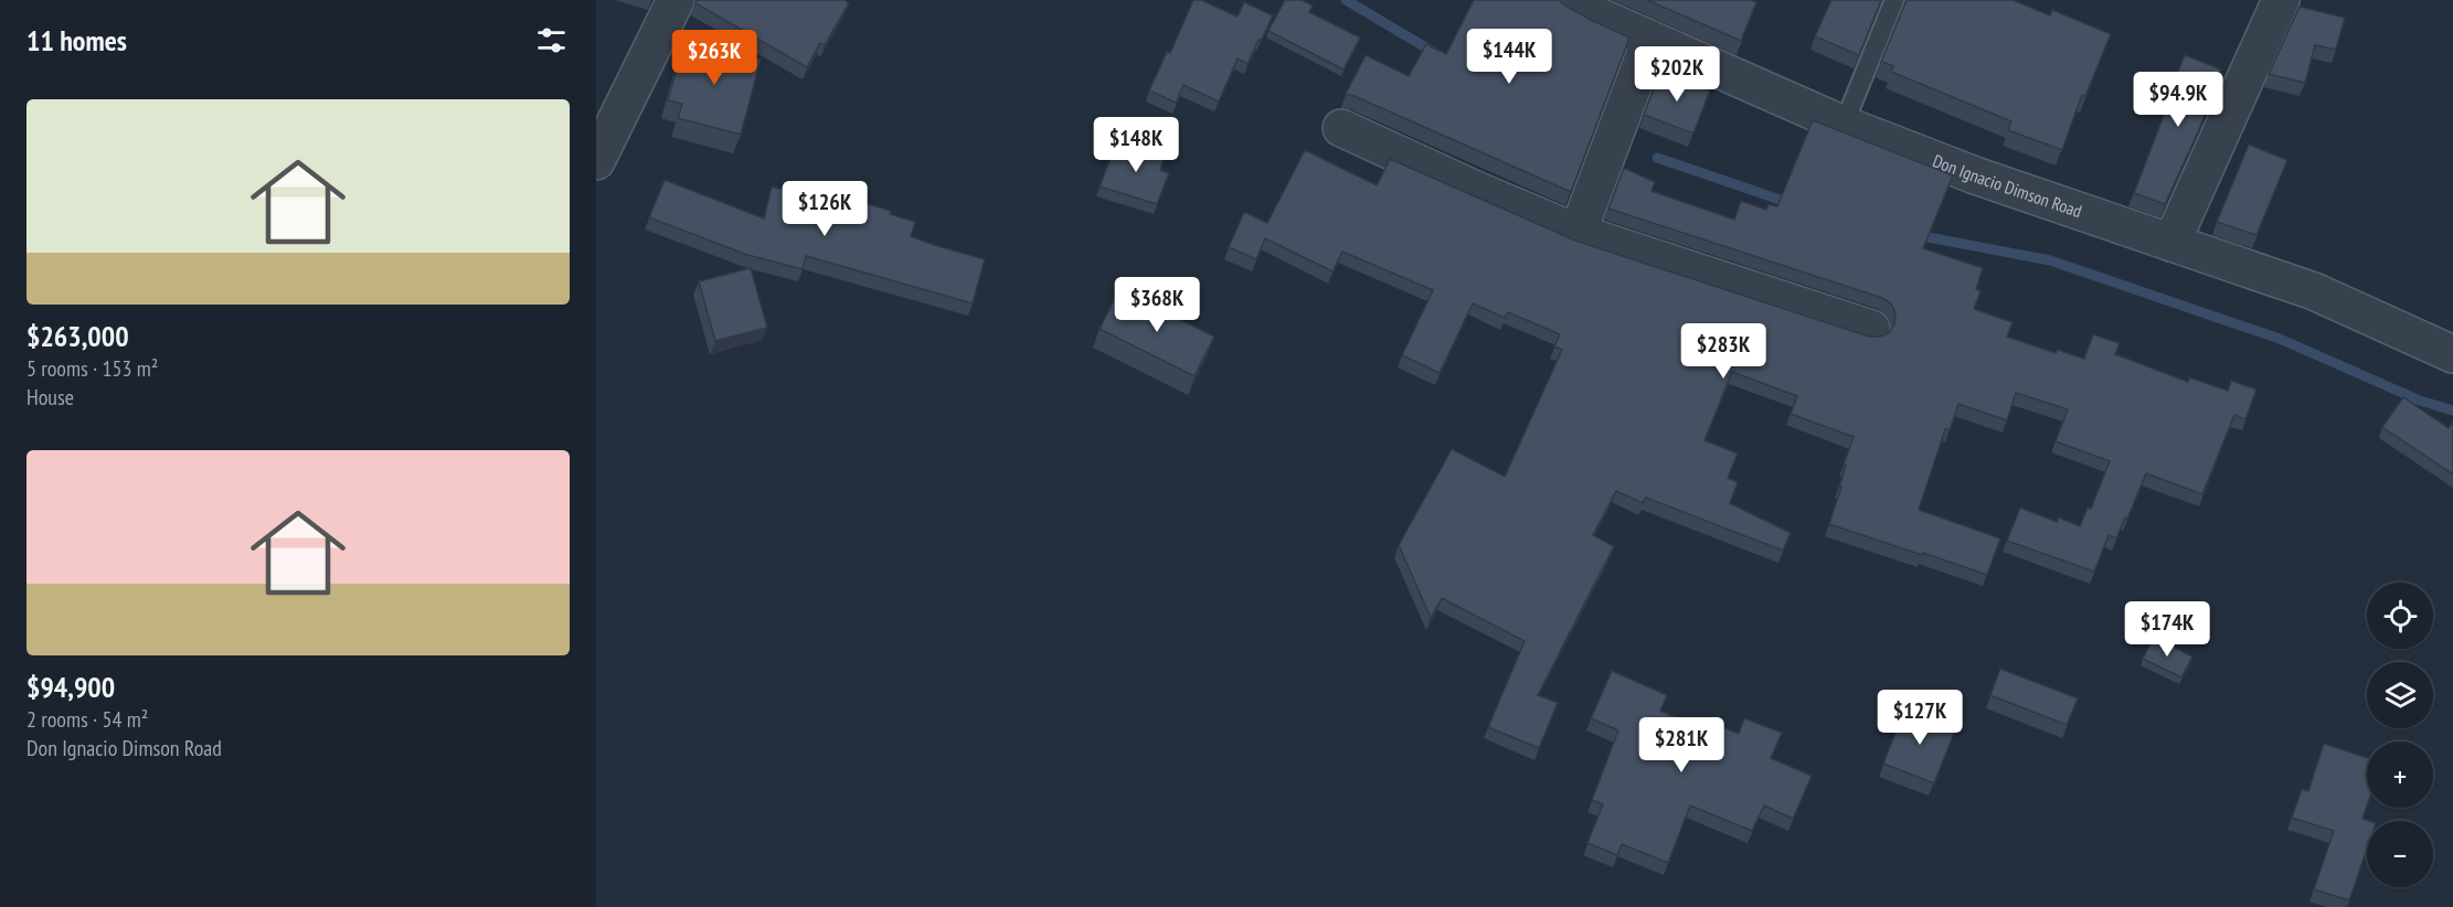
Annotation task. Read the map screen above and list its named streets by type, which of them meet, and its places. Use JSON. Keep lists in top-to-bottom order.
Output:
{
  "streets": {
    "street": ["Don Ignacio Dimson Road"]
  },
  "page": {
    "heading": "11 homes",
    "price": [
      "$144K",
      "$263K",
      "$202K",
      "$94.9K",
      "$148K",
      "$126K",
      "$368K",
      "$283K",
      "$174K",
      "$127K",
      "$281K"
    ],
    "list": [
      {
        "name": "$263,000",
        "note": "5 rooms · 153 m² · House"
      },
      {
        "name": "$94,900",
        "note": "2 rooms · 54 m² · Don Ignacio Dimson Road"
      }
    ],
    "map_buttons": ["+", "−"]
  }
}
